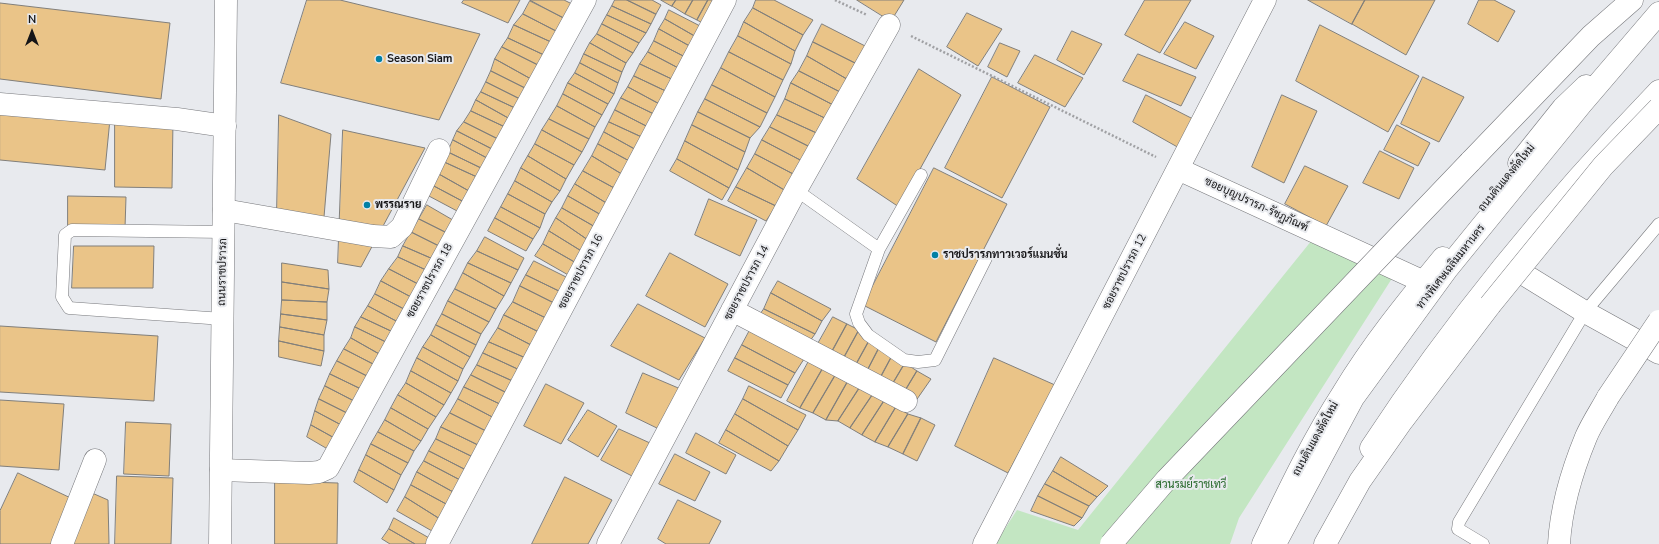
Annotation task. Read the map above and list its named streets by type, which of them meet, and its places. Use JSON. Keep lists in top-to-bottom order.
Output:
{
  "streets": {
    "main road": [
      "ถนนดินแดงตัดใหม่",
      "ซอยบุญปรารภ-รัชฏภัณฑ์",
      "ทางพิเศษเฉลิมมหานคร",
      "ถนนราชปรารภ",
      "ซอยราชปรารภ 16",
      "ซอยราชปรารภ 12",
      "ซอยราชปรารภ 18",
      "ซอยราชปรารภ 14"
    ]
  },
  "crossings": [
    ["ถนนดินแดงตัดใหม่", "ซอยบุญปรารภ-รัชฏภัณฑ์"],
    ["ถนนดินแดงตัดใหม่", "ทางพิเศษเฉลิมมหานคร"],
    ["ซอยบุญปรารภ-รัชฏภัณฑ์", "ซอยราชปรารภ 12"],
    ["ถนนราชปรารภ", "ซอยราชปรารภ 18"]
  ],
  "parks": ["สวนรมย์ราชเทวี"],
  "places": ["Season Siam", "พรรณราย", "ราชปรารภทาวเวอร์แมนชั่น"],
  "north": "top"
}
